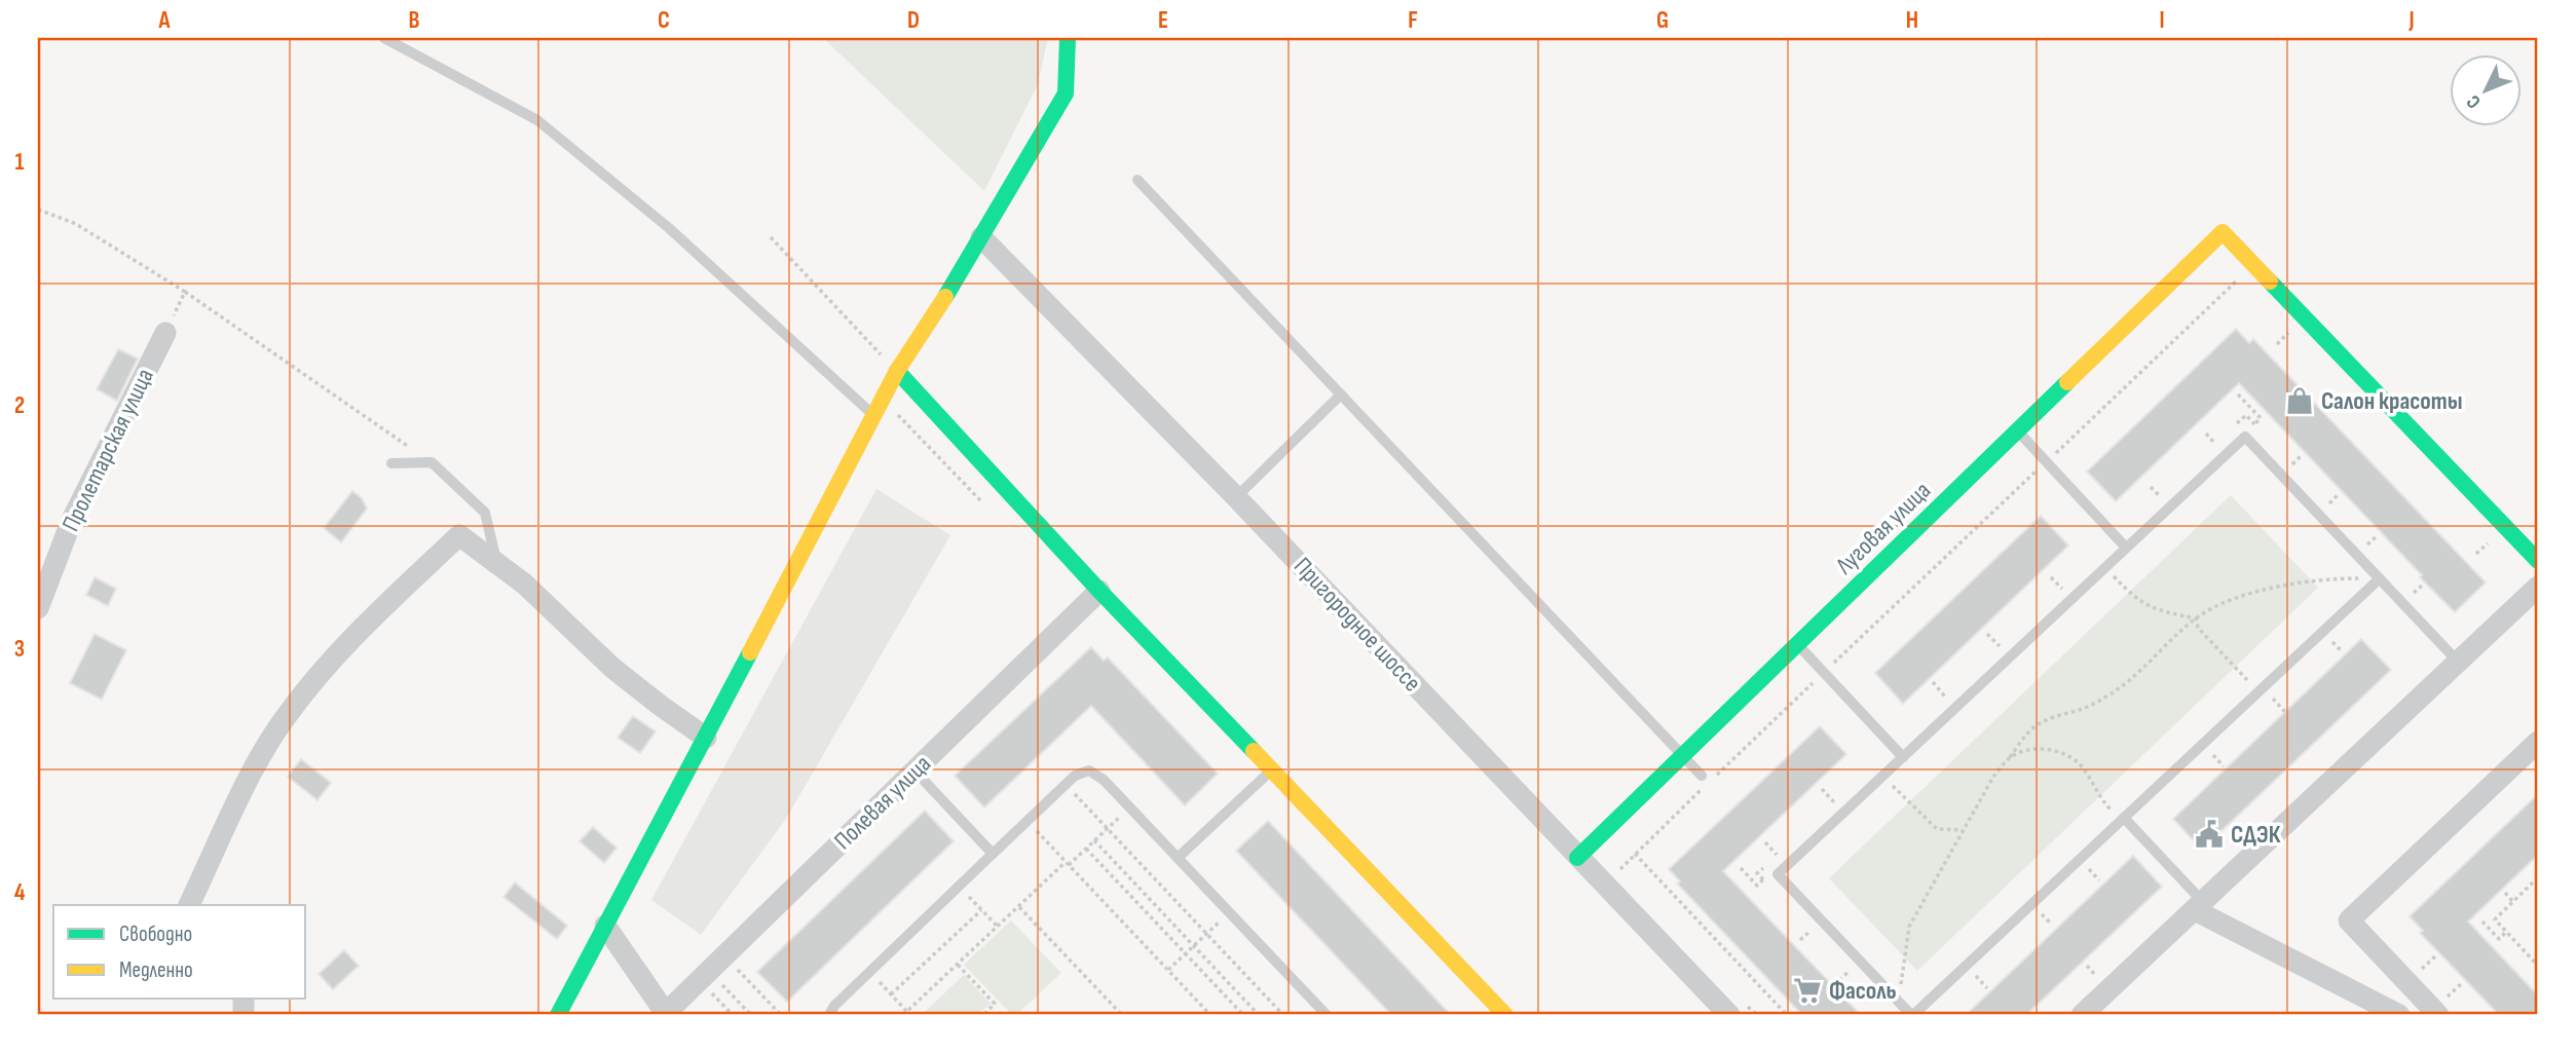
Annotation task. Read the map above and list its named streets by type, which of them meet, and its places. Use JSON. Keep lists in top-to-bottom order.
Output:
{
  "streets": {
    "street": [
      "Пролетарская улица",
      "Луговая улица",
      "Пригородное шоссе",
      "Полевая улица"
    ]
  },
  "crossings": [
    ["Луговая улица", "Пригородное шоссе"]
  ],
  "places": {
    "shop": ["Салон красоты"],
    "public building": ["СДЭК"],
    "supermarket": ["Фасоль"]
  },
  "legend": ["Свободно", "Медленно"],
  "north": "bottom left",
  "grid": {
    "columns": [
      "A",
      "B",
      "C",
      "D",
      "E",
      "F",
      "G",
      "H",
      "I",
      "J"
    ],
    "rows": [
      "1",
      "2",
      "3",
      "4"
    ]
  }
}
